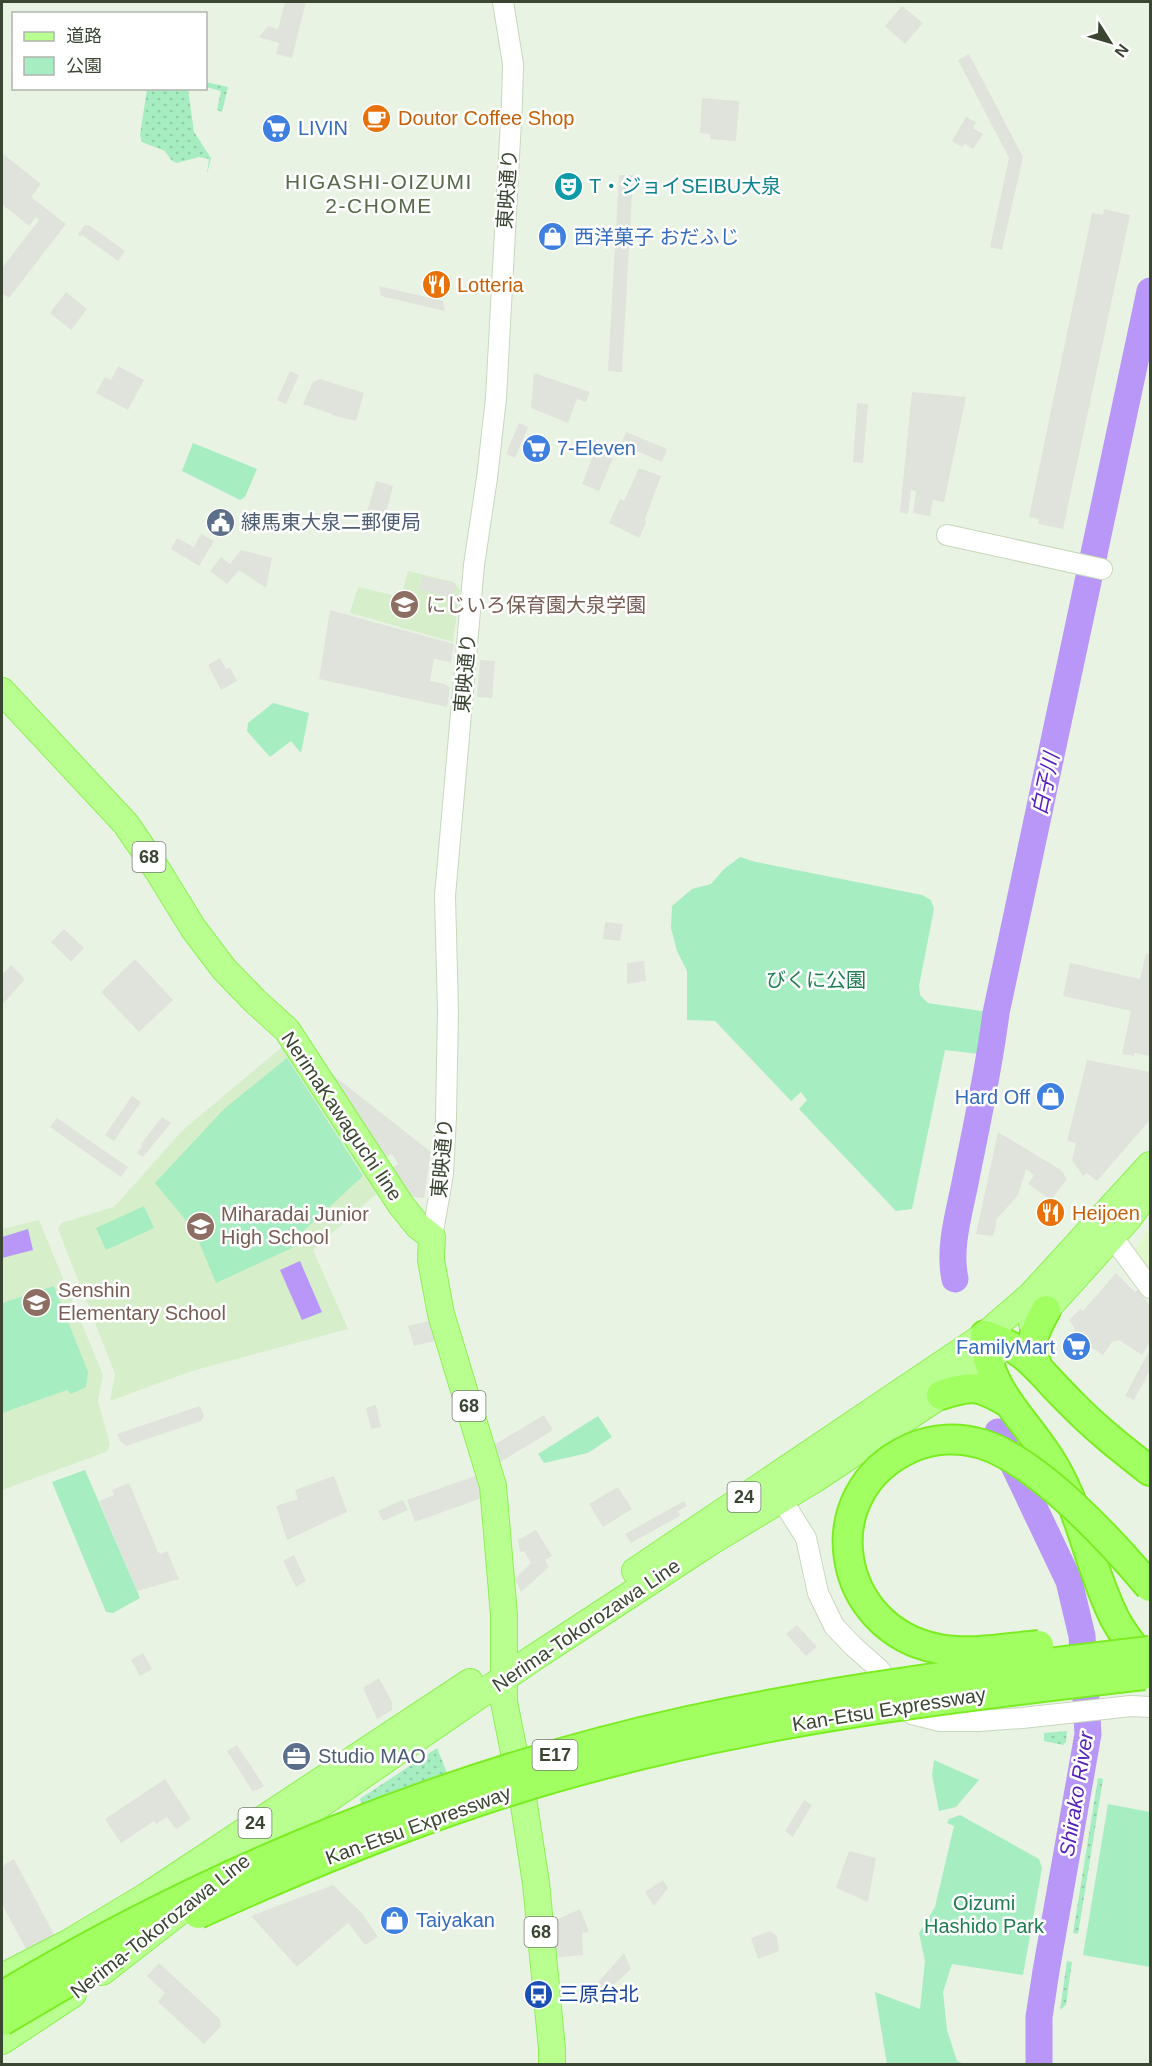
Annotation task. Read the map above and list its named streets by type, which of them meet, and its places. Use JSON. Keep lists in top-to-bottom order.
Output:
{
  "streets": {
    "highway": ["Kan-Etsu Expressway", "E17"],
    "main road": [
      "68",
      "NerimaKawaguchi line",
      "24",
      "Nerima-Tokorozawa Line"
    ],
    "street": ["東映通り"]
  },
  "crossings": [
    ["東映通り", "68"],
    ["東映通り", "NerimaKawaguchi line"],
    ["68", "NerimaKawaguchi line"],
    ["68", "Nerima-Tokorozawa Line"]
  ],
  "districts": ["HIGASHI-OIZUMI 2-CHOME"],
  "water": ["白子川", "Shirako River"],
  "parks": ["びくに公園", "Oizumi Hashido Park"],
  "places": {
    "cafe": ["Doutor Coffee Shop"],
    "supermarket": ["LIVIN", "7-Eleven", "FamilyMart"],
    "theatre": ["T・ジョイSEIBU大泉"],
    "shop": ["西洋菓子 おだふじ", "Hard Off", "Taiyakan"],
    "restaurant": ["Lotteria", "Heijoen"],
    "public building": ["練馬東大泉二郵便局"],
    "school or university": ["にじいろ保育園大泉学園", "Miharadai Junior High School", "Senshin Elementary School"],
    "office": ["Studio MAO"],
    "bus stop": ["三原台北"]
  },
  "legend": ["道路", "公園"],
  "north": "bottom right"
}
